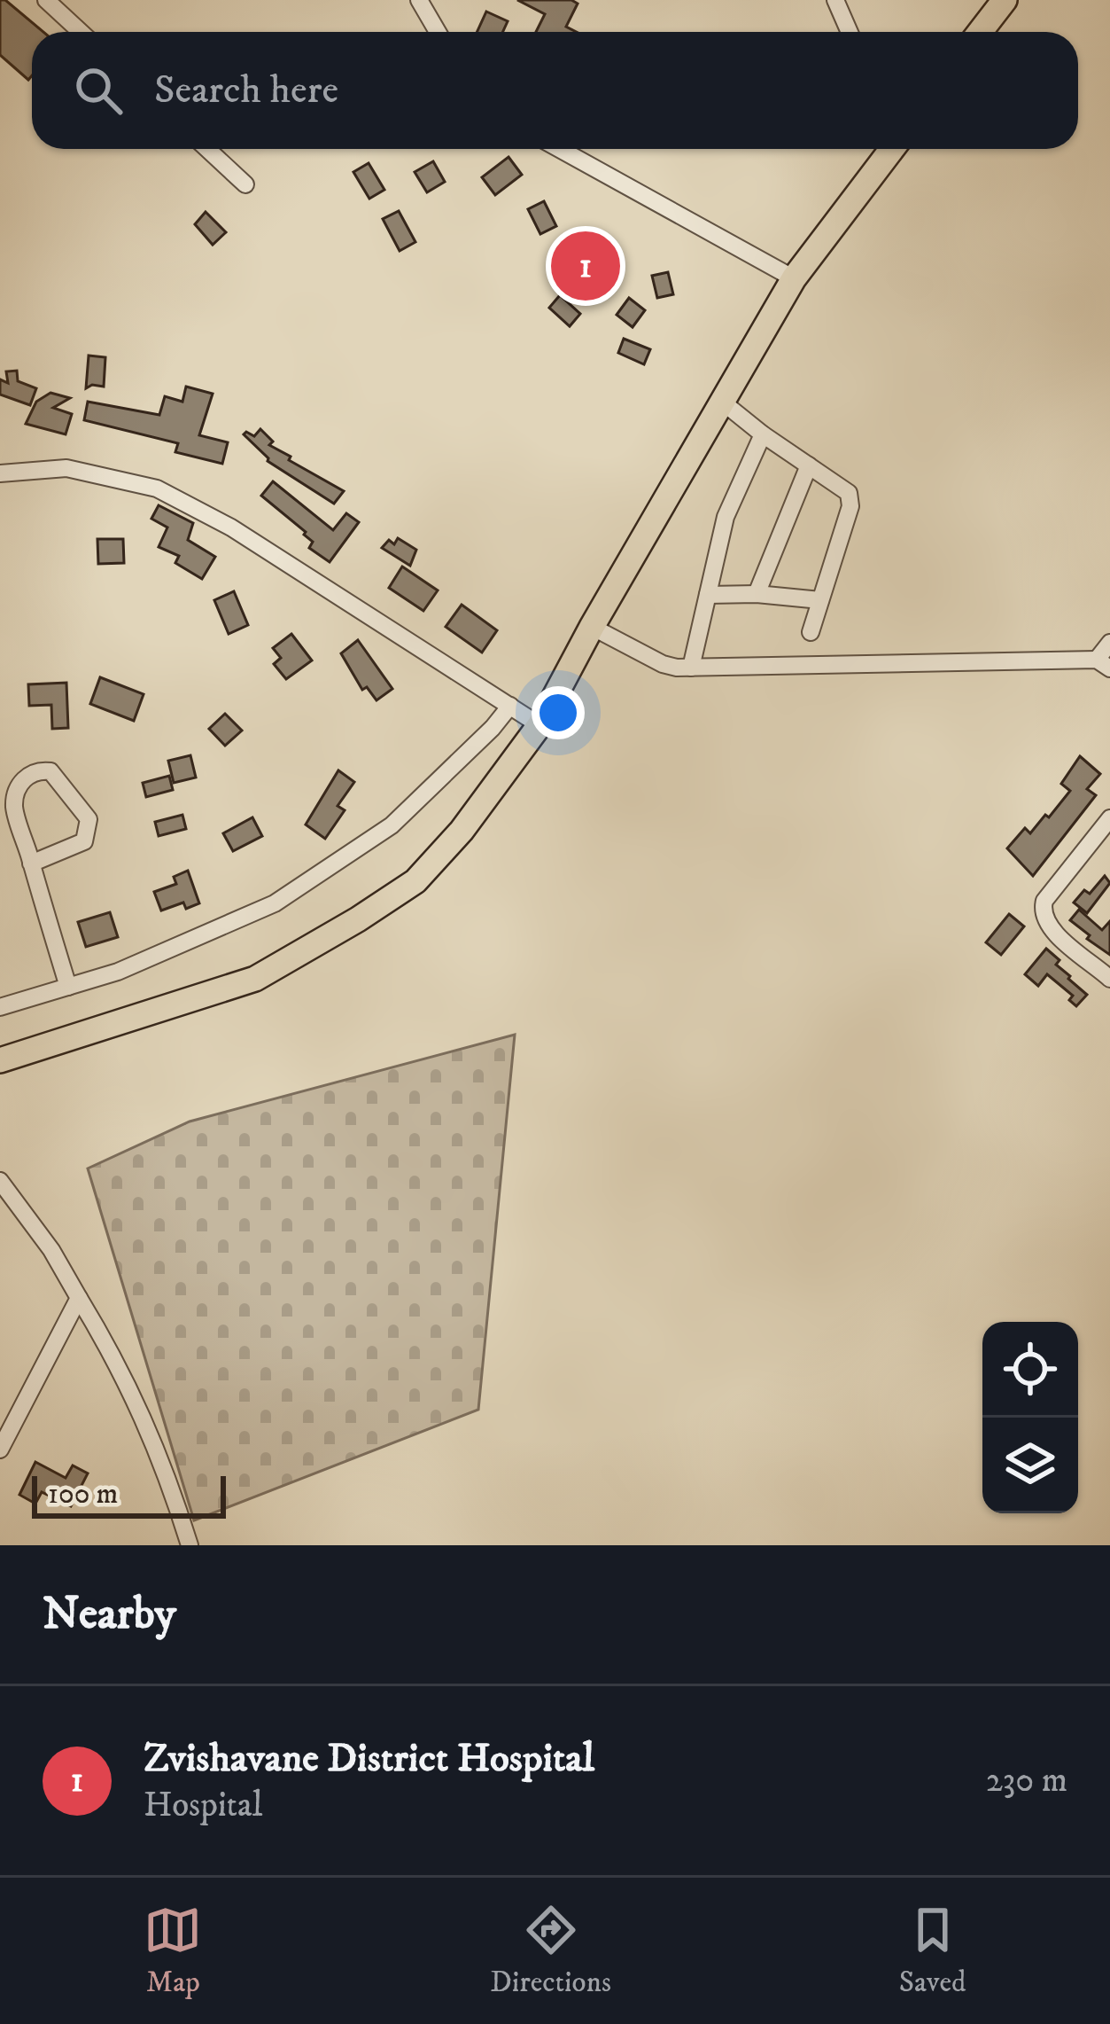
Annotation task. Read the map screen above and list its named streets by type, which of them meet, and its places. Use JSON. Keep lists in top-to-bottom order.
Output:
{
  "scale_bar": "100 m",
  "page": {
    "search": "Search here",
    "pins": "1",
    "scale": "100 m",
    "heading": "Nearby",
    "list": [
      {
        "mark": "1",
        "name": "Zvishavane District Hospital",
        "note": "Hospital",
        "value": "230 m"
      }
    ],
    "nav": ["Map", "Directions", "Saved"]
  }
}
